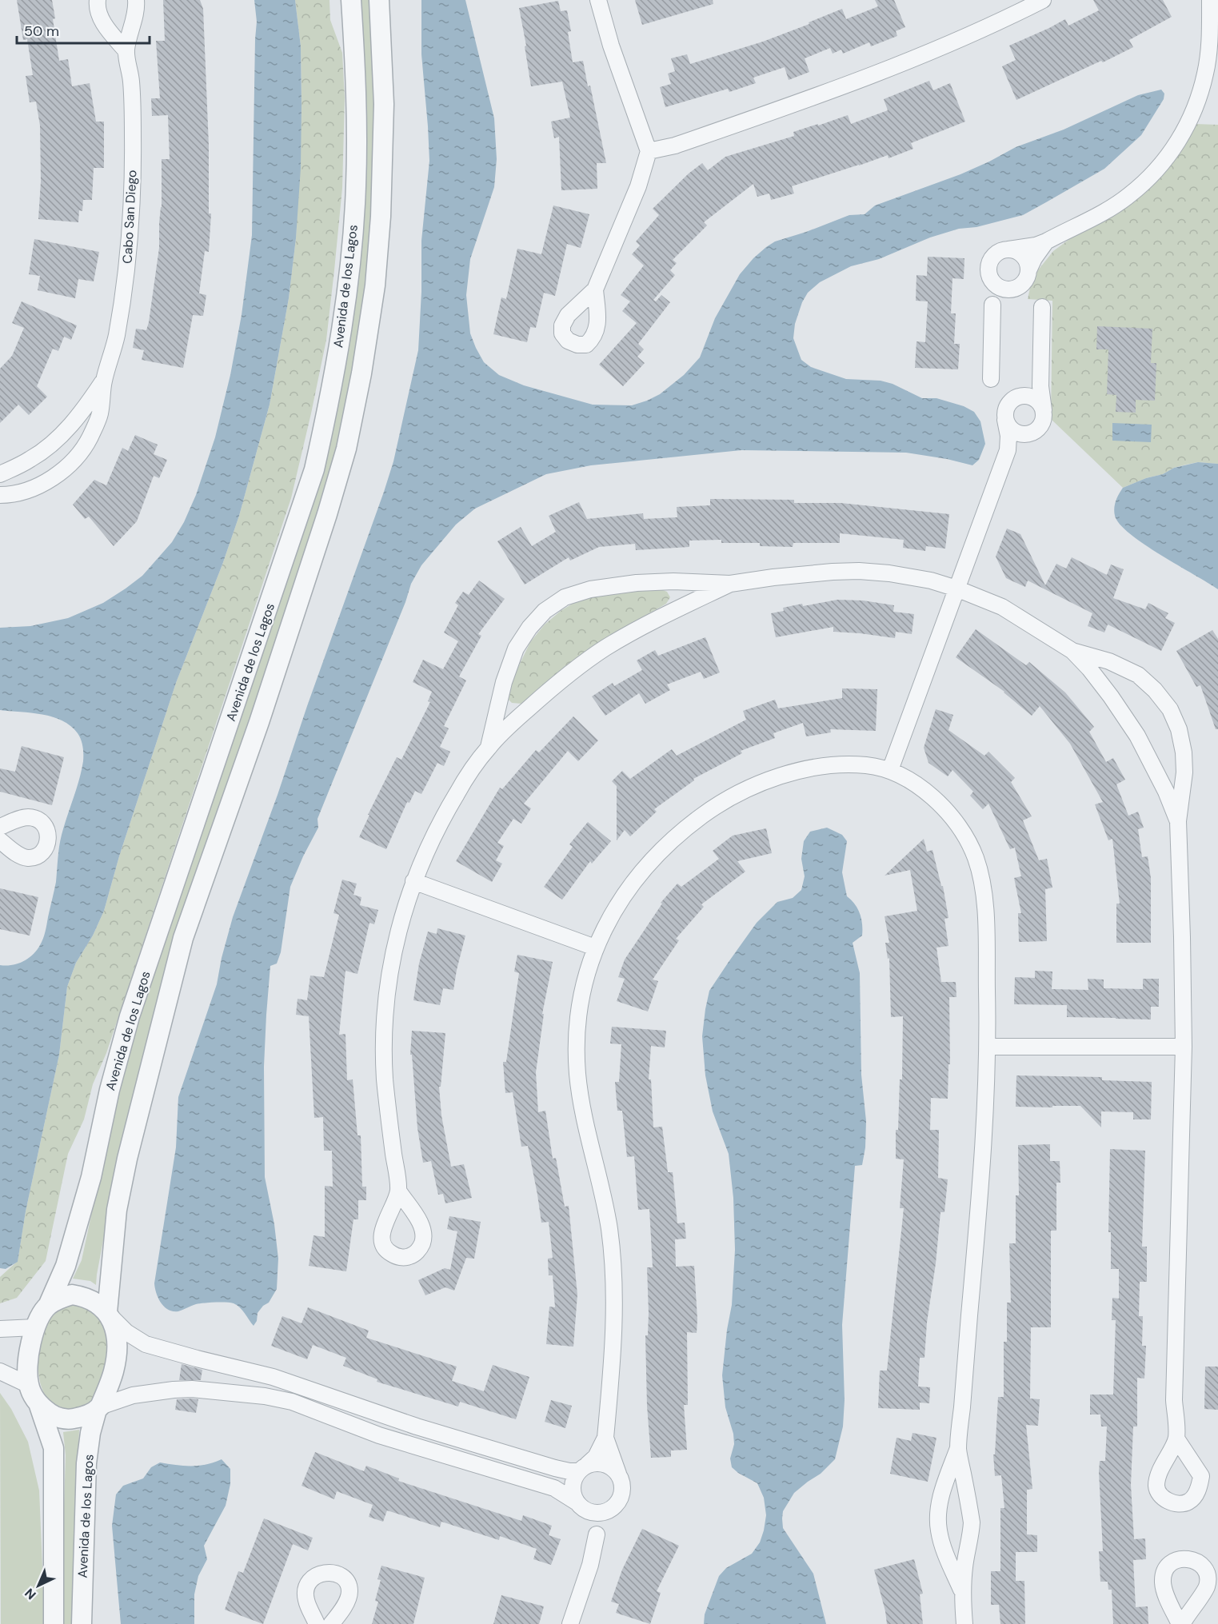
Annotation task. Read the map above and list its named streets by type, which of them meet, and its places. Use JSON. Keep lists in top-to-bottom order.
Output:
{
  "streets": {
    "street": ["Cabo San Diego", "Avenida de los Lagos"]
  },
  "scale_bar": "50 m",
  "north": "bottom left"
}
